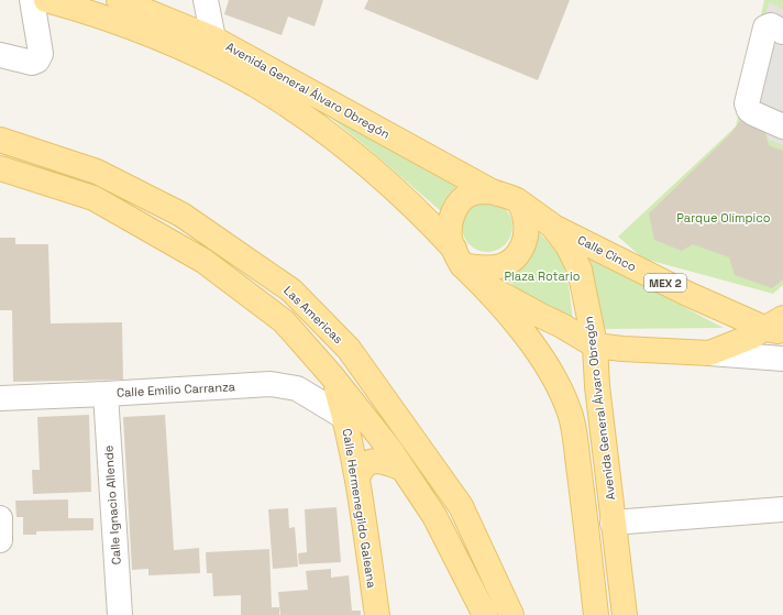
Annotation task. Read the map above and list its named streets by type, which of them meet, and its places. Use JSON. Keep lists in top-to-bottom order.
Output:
{
  "streets": {
    "main road": [
      "Avenida General Álvaro Obregón",
      "Calle Cinco",
      "MEX 2",
      "Las Americas",
      "Calle Hermenegildo Galeana"
    ],
    "street": ["Calle Emilio Carranza", "Calle Ignacio Allende"]
  },
  "crossings": [
    ["Avenida General Álvaro Obregón", "Calle Cinco"],
    ["Las Americas", "Calle Hermenegildo Galeana"],
    ["Calle Emilio Carranza", "Calle Ignacio Allende"],
    ["Calle Emilio Carranza", "Calle Hermenegildo Galeana"]
  ],
  "parks": ["Parque Olímpico", "Plaza Rotario"]
}
